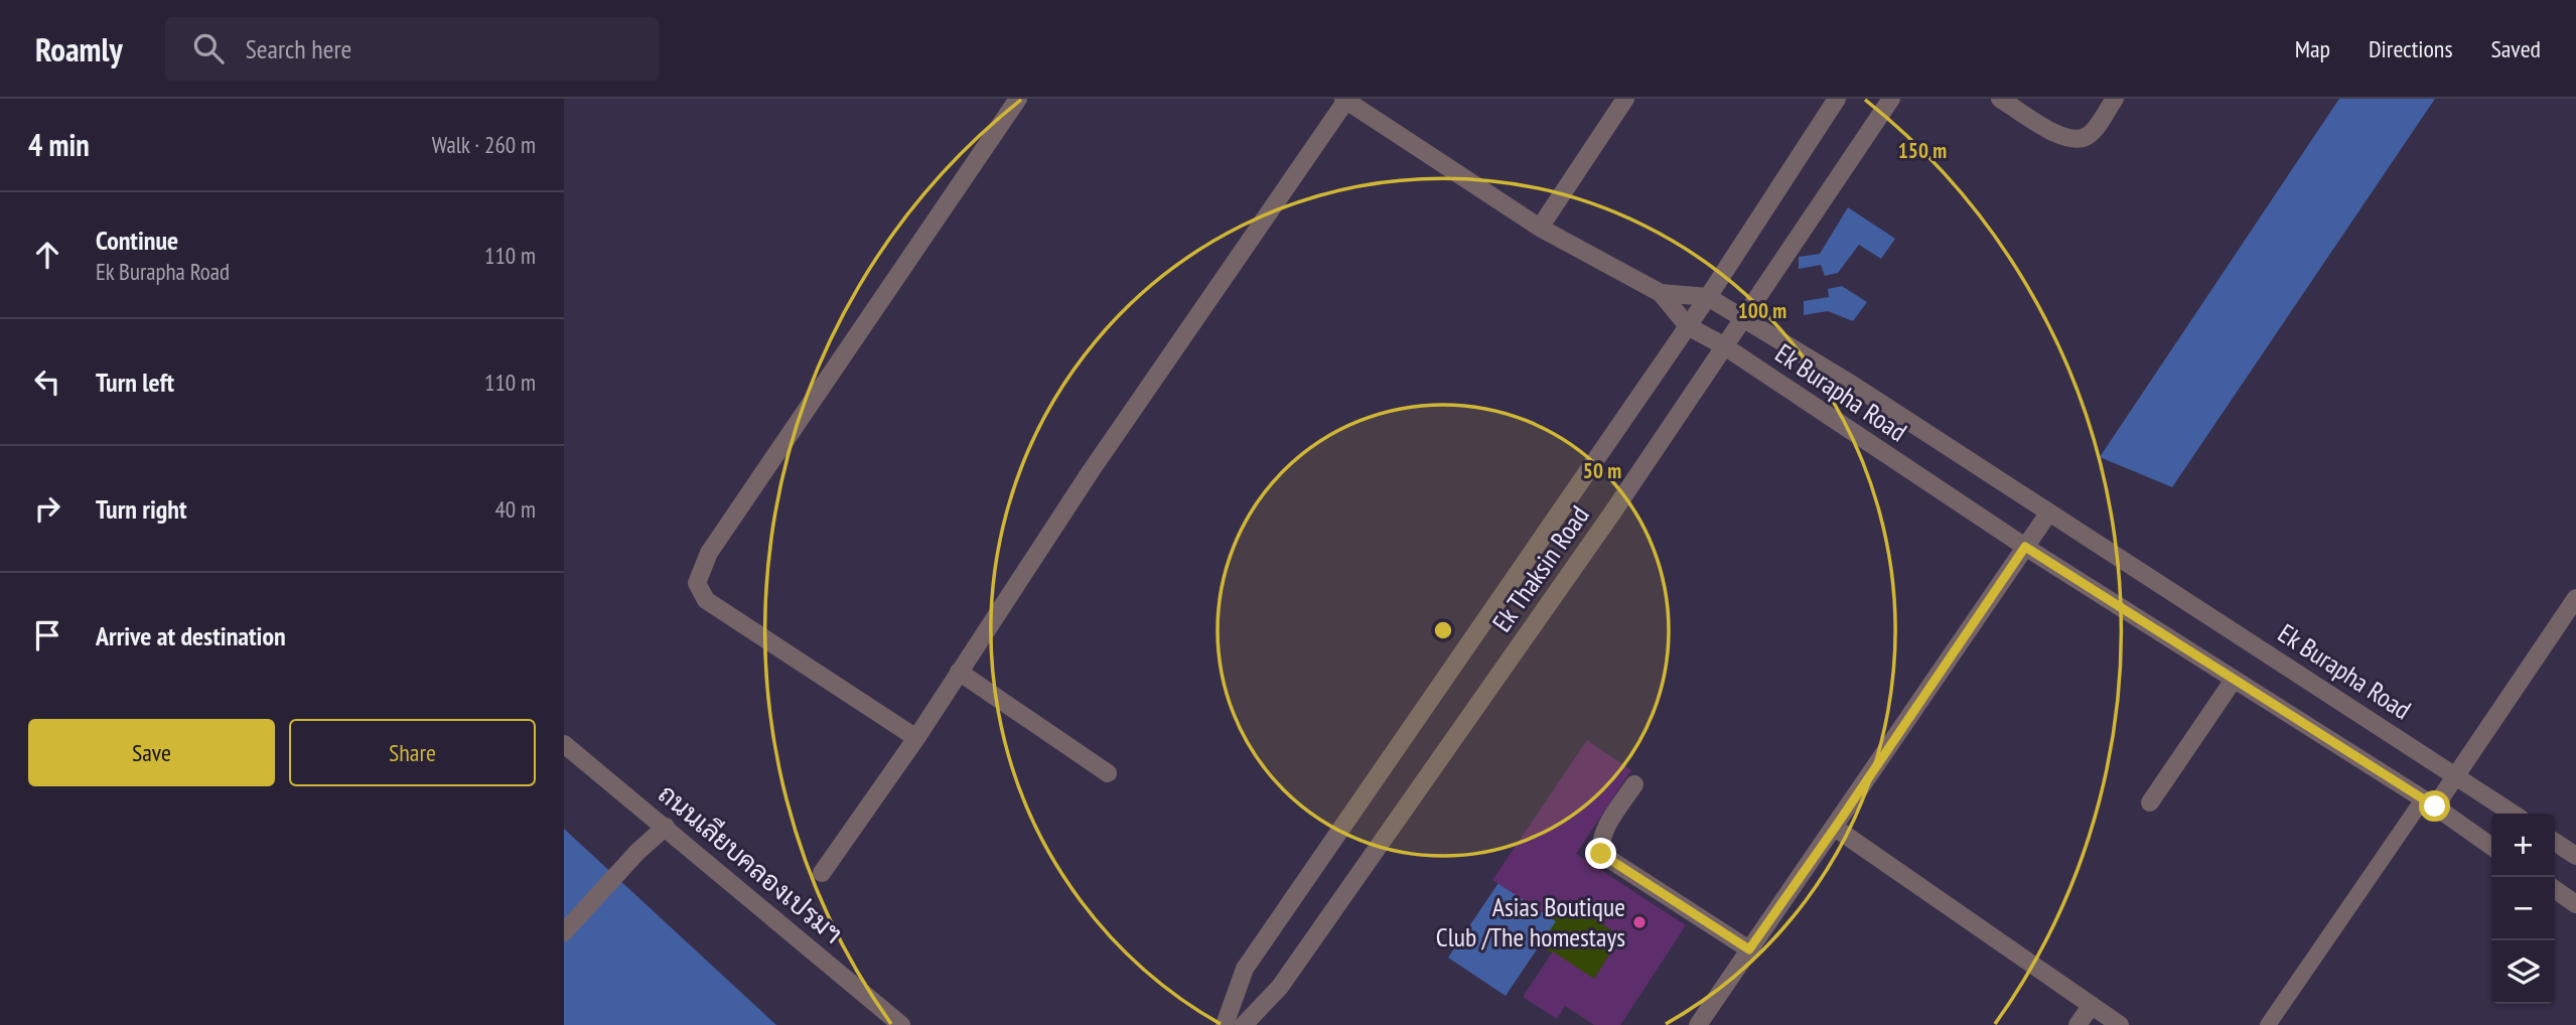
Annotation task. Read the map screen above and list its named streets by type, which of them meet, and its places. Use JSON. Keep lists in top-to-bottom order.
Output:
{
  "streets": {
    "street": ["Ek Burapha Road", "Ek Thaksin Road", "ถนนเลียบคลองเปรมฯ"]
  },
  "crossings": [
    ["Ek Burapha Road", "Ek Thaksin Road"]
  ],
  "places": ["Asias Boutique Club /The homestays"],
  "page": {
    "header": "Roamly",
    "search": "Search here",
    "nav": ["Map", "Directions", "Saved"],
    "heading": ["4 min", "Walk · 260 m"],
    "list": [
      ["Continue", "Ek Burapha Road", "110 m"],
      ["Turn left", "110 m"],
      ["Turn right", "40 m"],
      "Arrive at destination"
    ],
    "buttons": ["Save", "Share"],
    "map_buttons": ["+", "−"]
  },
  "rings": ["150 m", "100 m", "50 m"]
}
